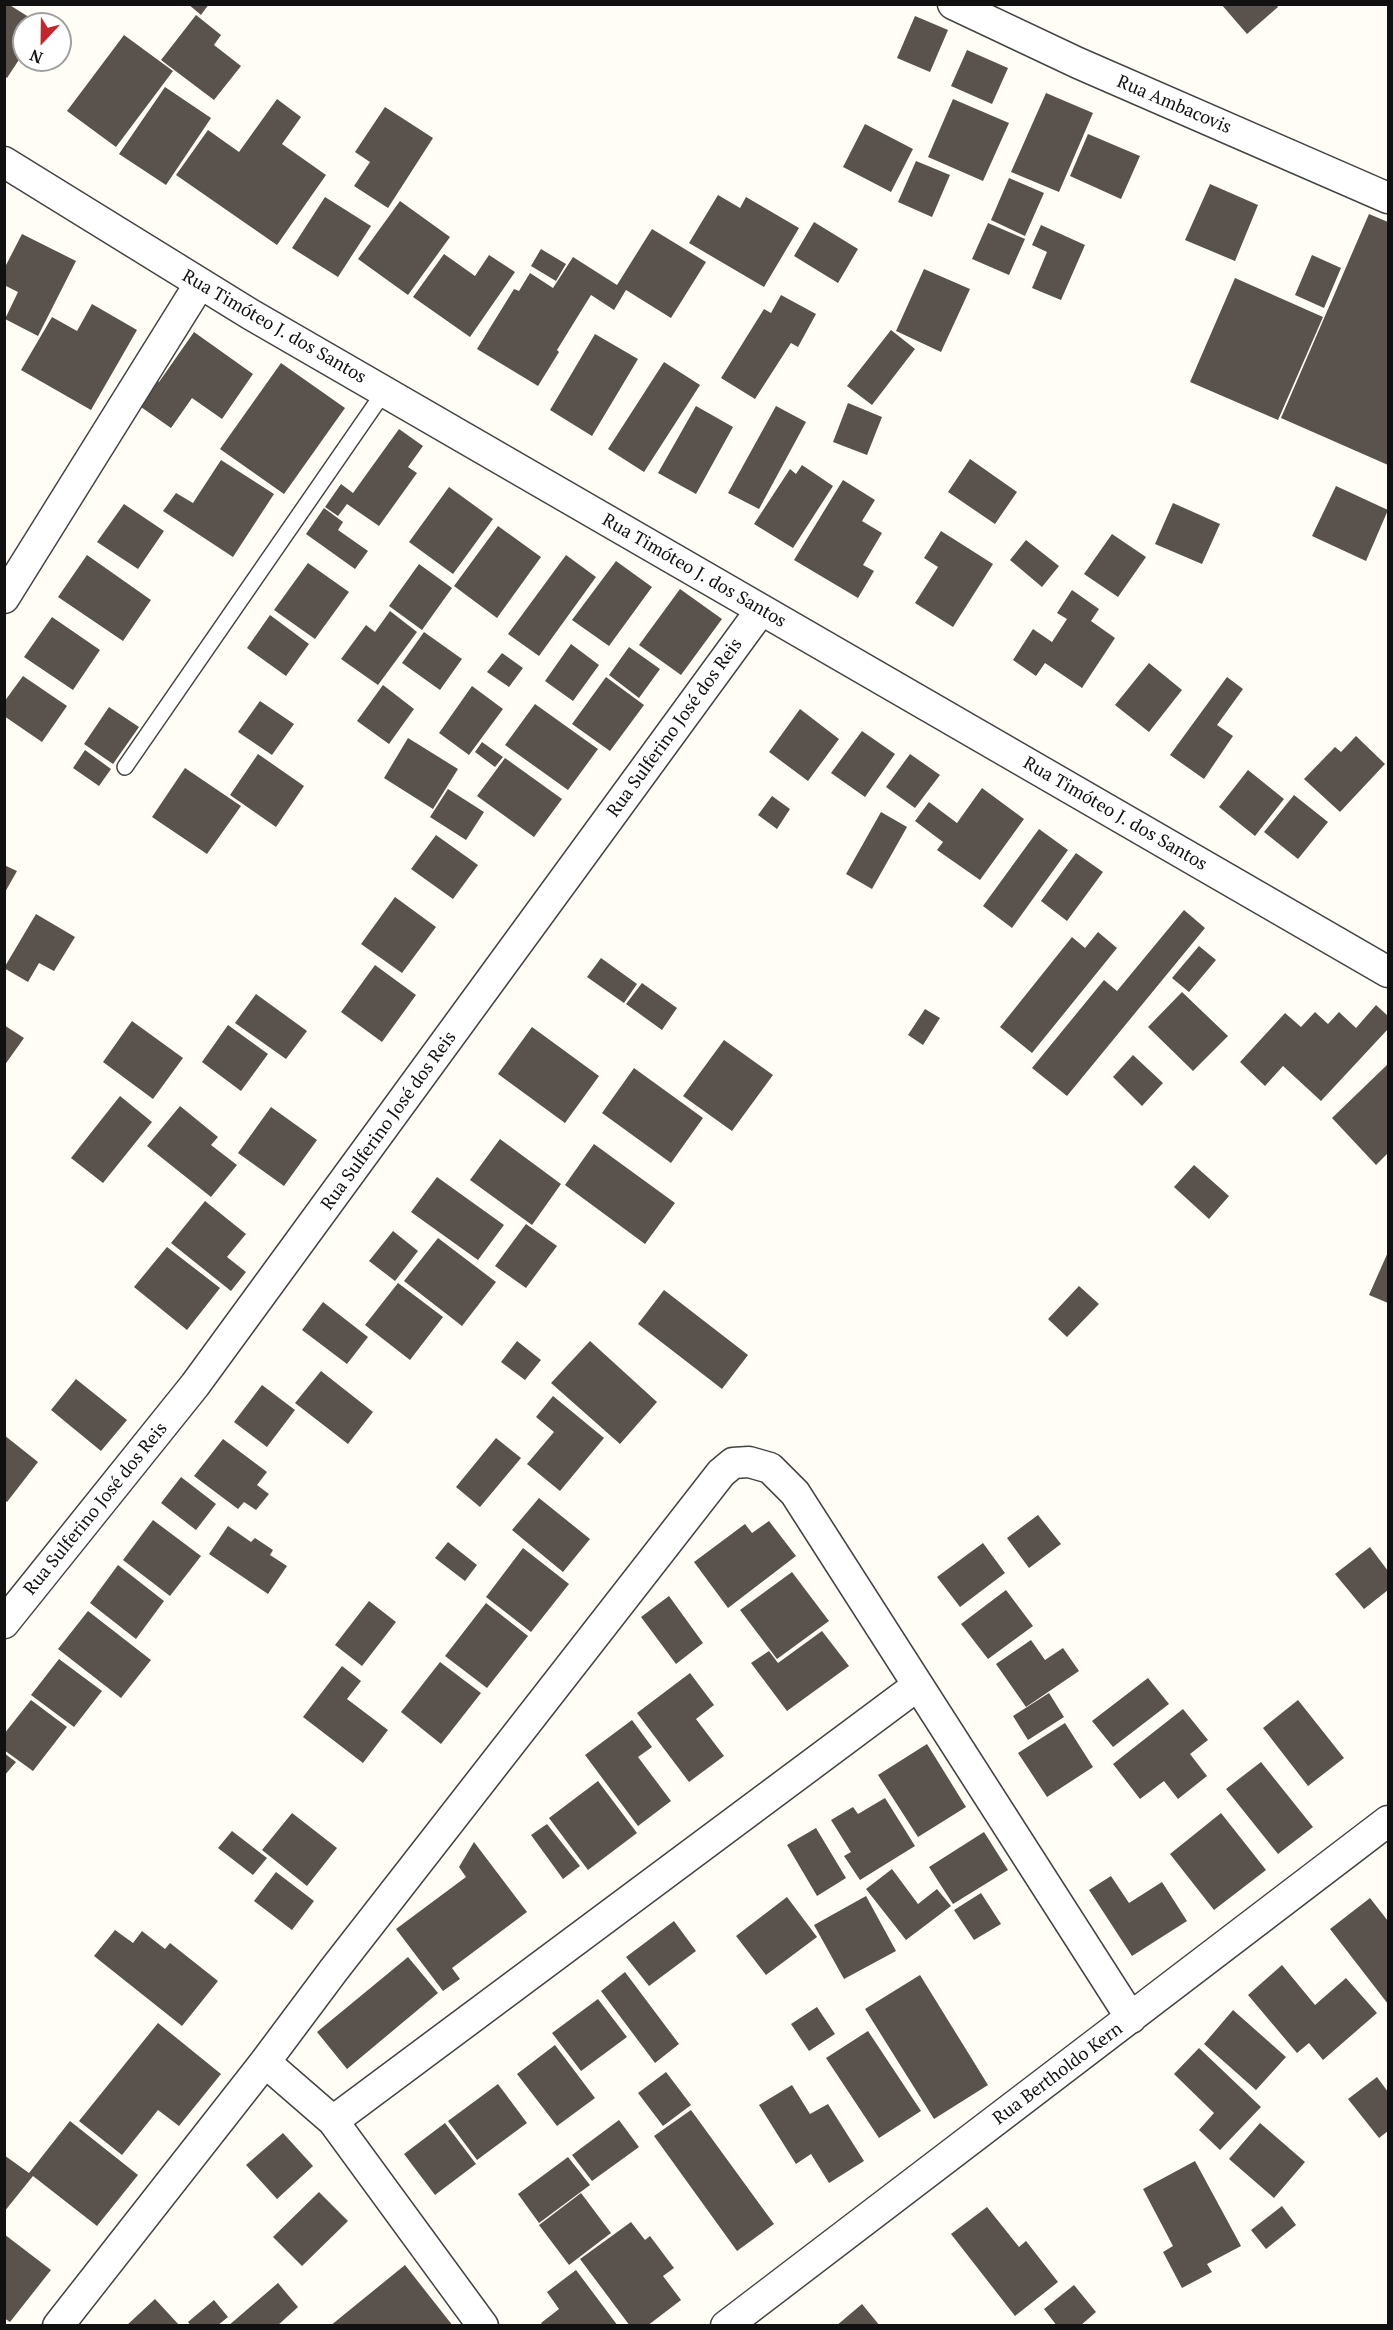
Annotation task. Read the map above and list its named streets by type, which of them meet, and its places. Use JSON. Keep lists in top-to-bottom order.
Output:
{
  "streets": {
    "street": [
      "Rua Ambacovis",
      "Rua Timóteo J. dos Santos",
      "Rua Sulferino José dos Reis",
      "Rua Bertholdo Kern"
    ]
  },
  "crossings": [
    ["Rua Timóteo J. dos Santos", "Rua Sulferino José dos Reis"]
  ],
  "north": "bottom"
}
